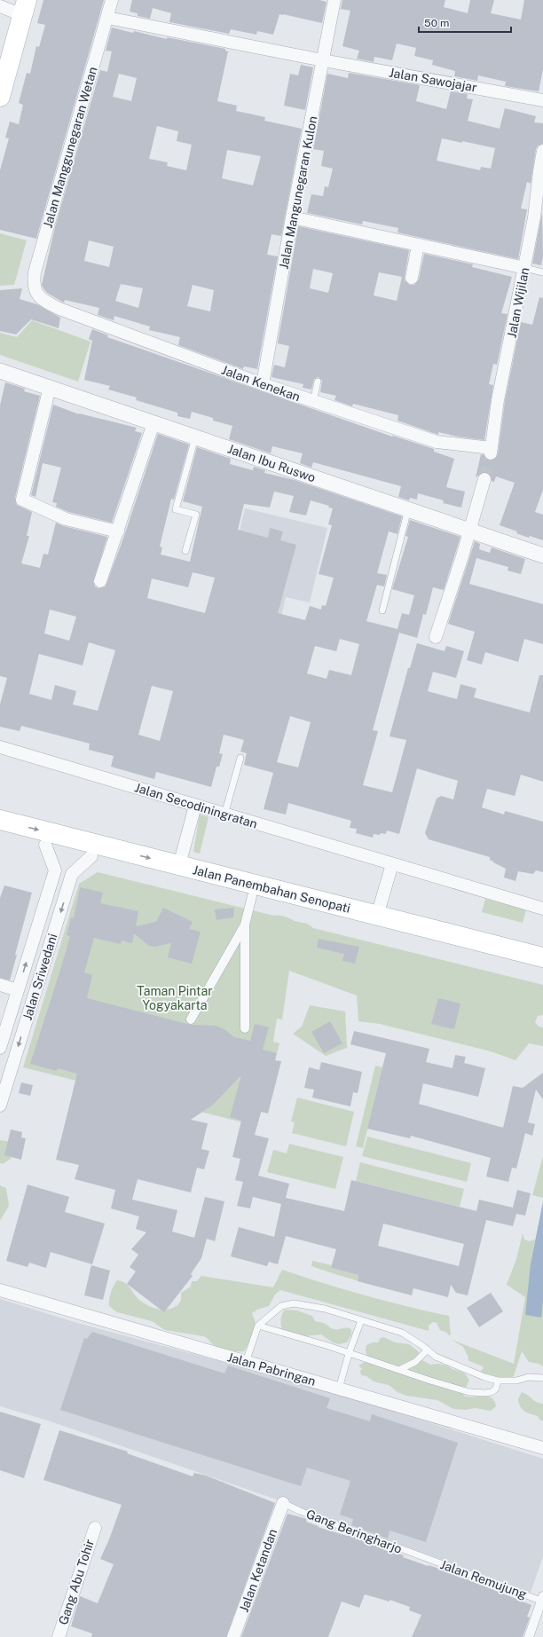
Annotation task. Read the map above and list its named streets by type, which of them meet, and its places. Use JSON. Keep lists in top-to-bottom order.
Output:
{
  "streets": {
    "main road": ["Jalan Panembahan Senopati"],
    "street": [
      "Jalan Sawojajar",
      "Jalan Manggunegaran Wetan",
      "Jalan Mangunegaran Kulon",
      "Jalan Wijilan",
      "Jalan Kenekan",
      "Jalan Ibu Ruswo",
      "Jalan Secodiningratan",
      "Jalan Sriwedani",
      "Jalan Pabringan",
      "Jalan Ketandan",
      "Gang Abu Tohir"
    ],
    "lane": ["Gang Beringharjo", "Jalan Remujung"]
  },
  "crossings": [
    ["Jalan Sawojajar", "Jalan Manggunegaran Wetan"],
    ["Jalan Sawojajar", "Jalan Mangunegaran Kulon"],
    ["Jalan Manggunegaran Wetan", "Jalan Kenekan"],
    ["Jalan Mangunegaran Kulon", "Jalan Kenekan"],
    ["Jalan Wijilan", "Jalan Kenekan"],
    ["Jalan Panembahan Senopati", "Jalan Sriwedani"],
    ["Gang Beringharjo", "Jalan Ketandan"],
    ["Gang Beringharjo", "Jalan Remujung"]
  ],
  "parks": ["Taman Pintar Yogyakarta"],
  "scale_bar": "50 m"
}
